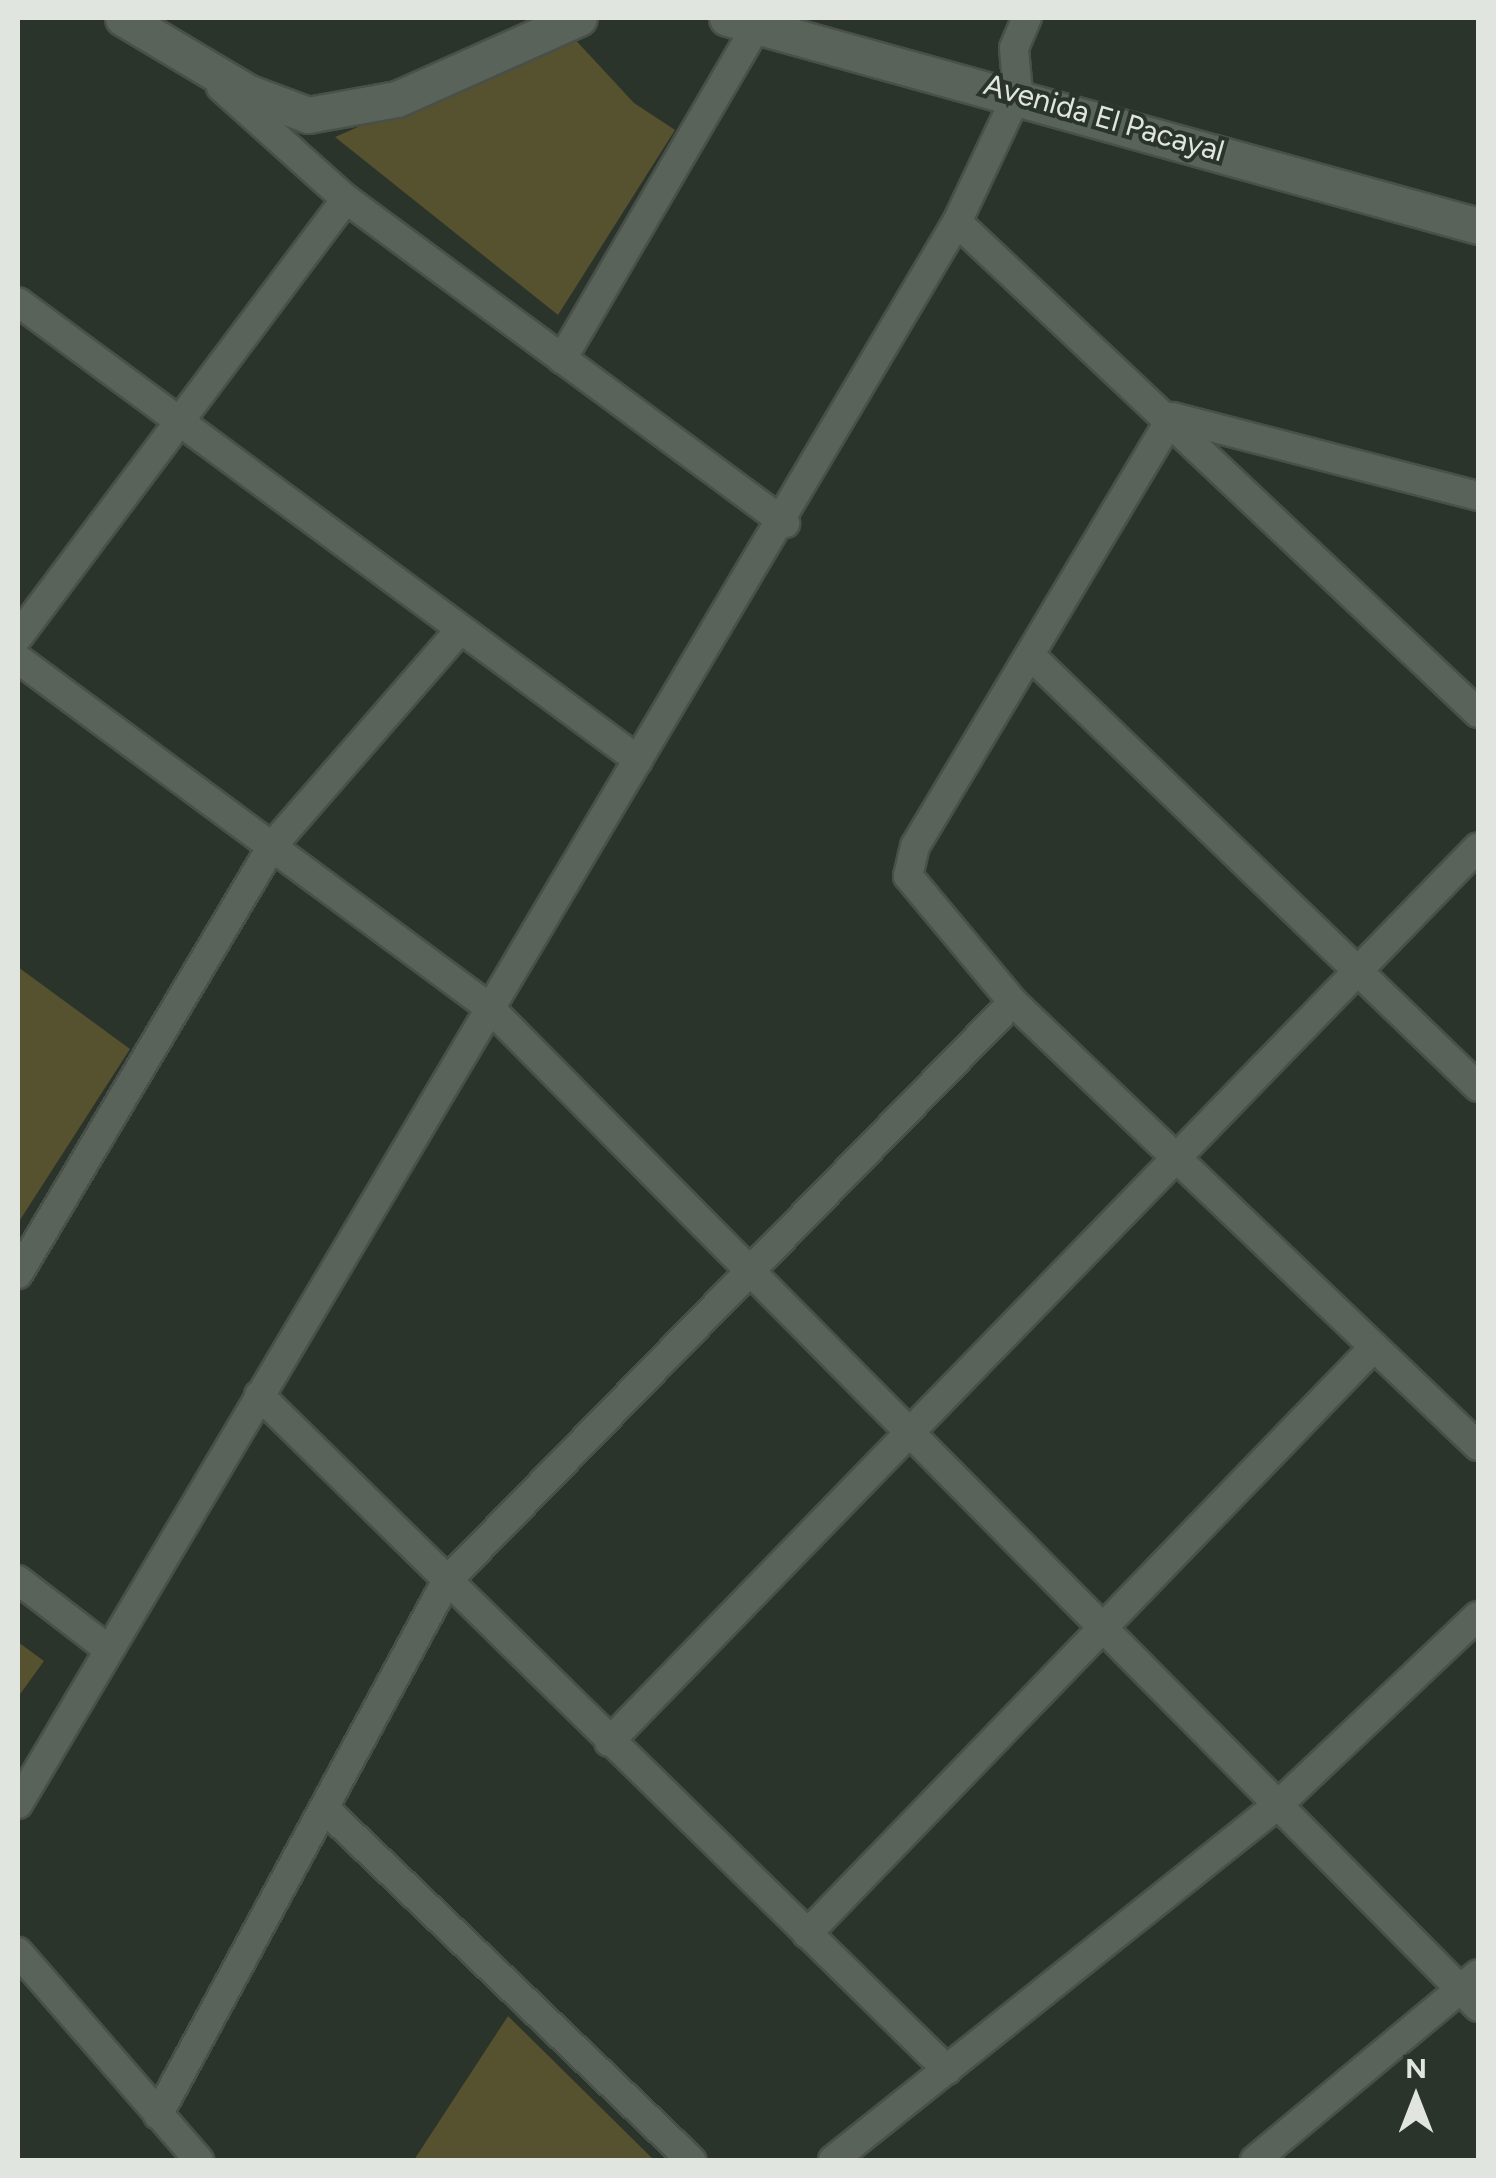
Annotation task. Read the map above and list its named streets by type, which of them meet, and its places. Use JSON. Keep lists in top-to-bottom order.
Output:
{
  "streets": {
    "street": ["Avenida El Pacayal"]
  },
  "north": "top"
}
